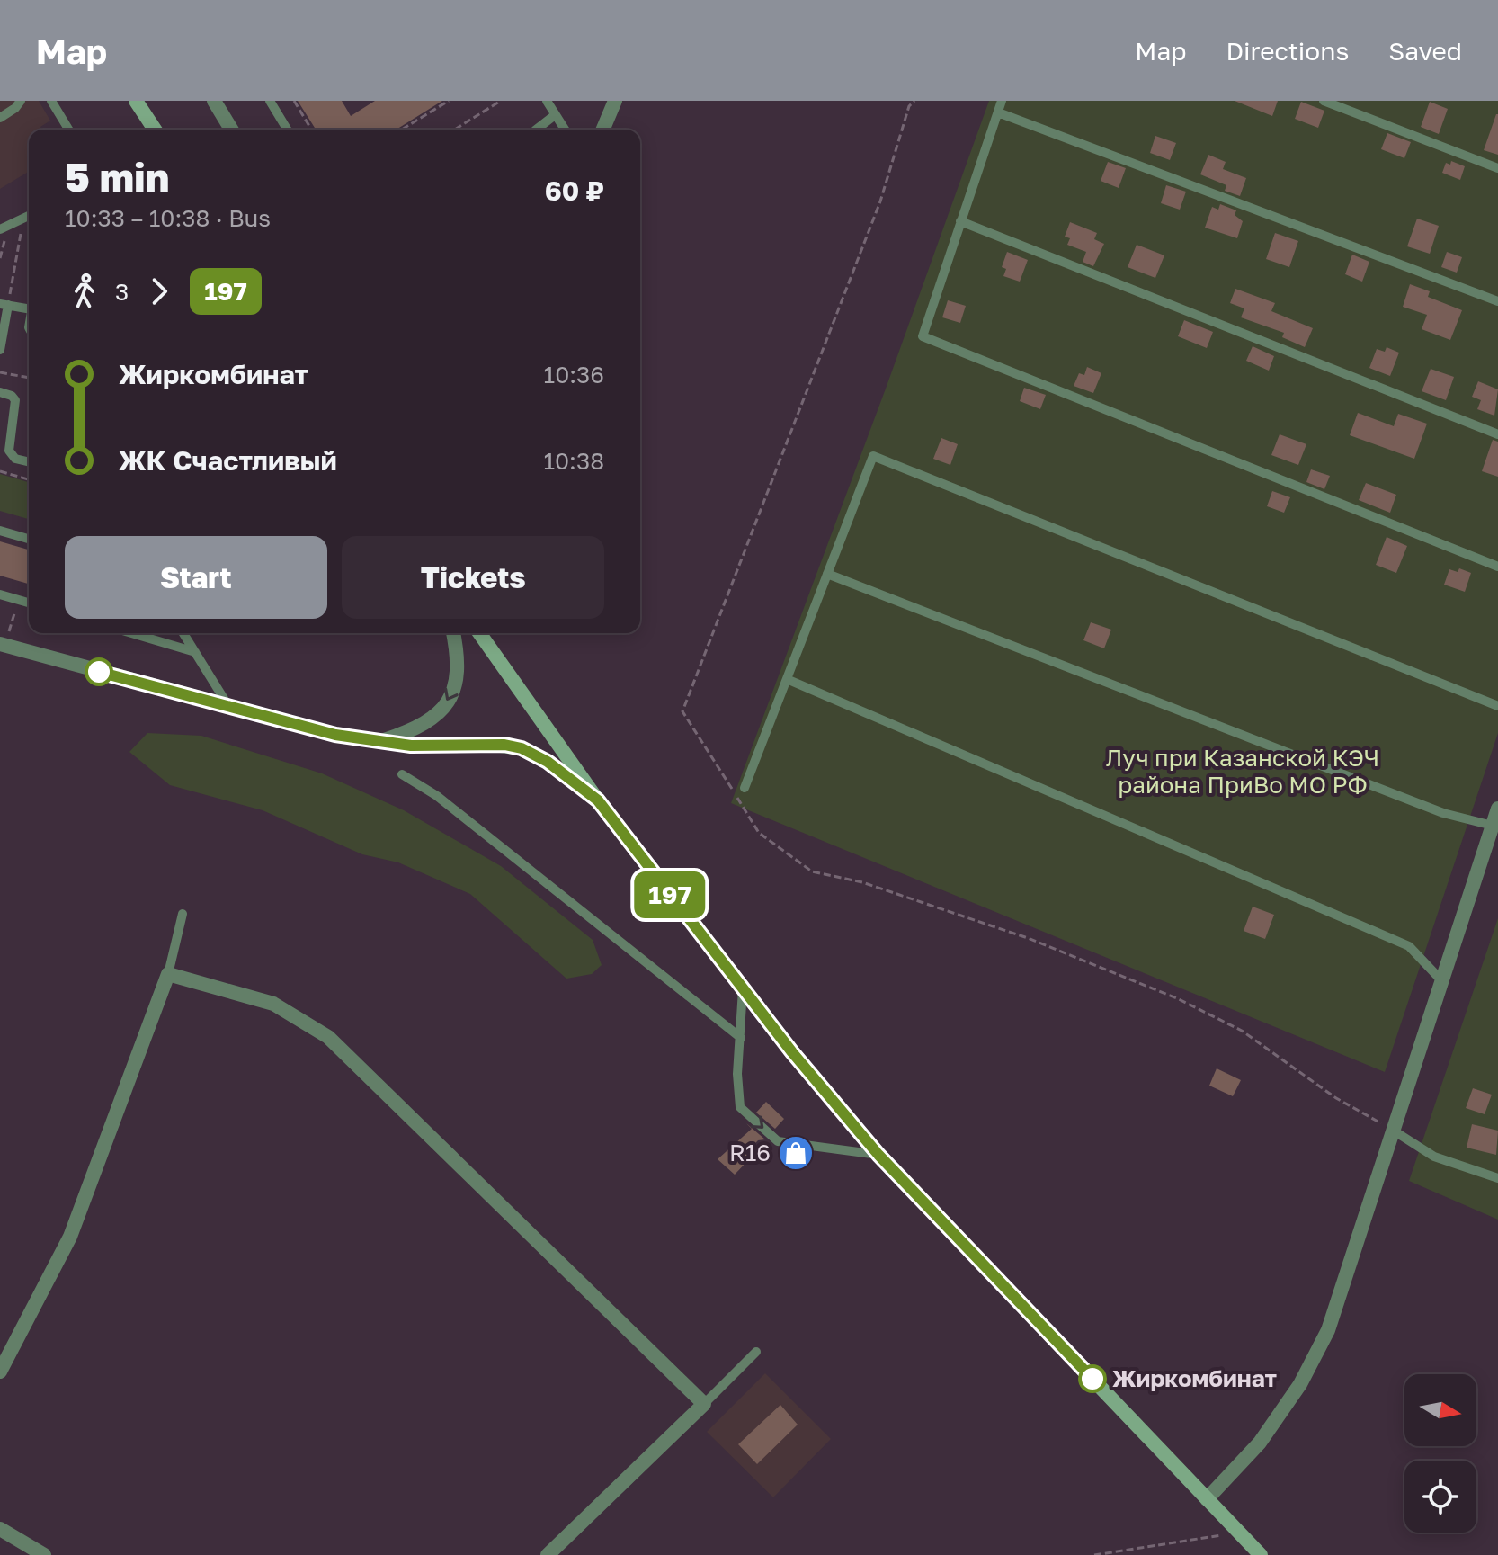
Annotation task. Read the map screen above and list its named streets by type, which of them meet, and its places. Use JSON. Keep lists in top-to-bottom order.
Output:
{
  "parks": ["Луч при Казанской КЭЧ района ПриВо МО РФ"],
  "places": {
    "shop": ["R16"],
    "other": ["Жиркомбинат"]
  },
  "lines": ["bus line 197"],
  "north": "right",
  "page": {
    "header": "Map",
    "nav": ["Map", "Directions", "Saved"],
    "on_map": "197",
    "heading": ["5 min", "10:33 – 10:38 · Bus", "60 ₽"],
    "legs": ["3", "197"],
    "list": [
      {
        "name": "Жиркомбинат",
        "value": "10:36"
      },
      {
        "name": "ЖК Счастливый",
        "value": "10:38"
      }
    ],
    "buttons": ["Start", "Tickets"]
  }
}
